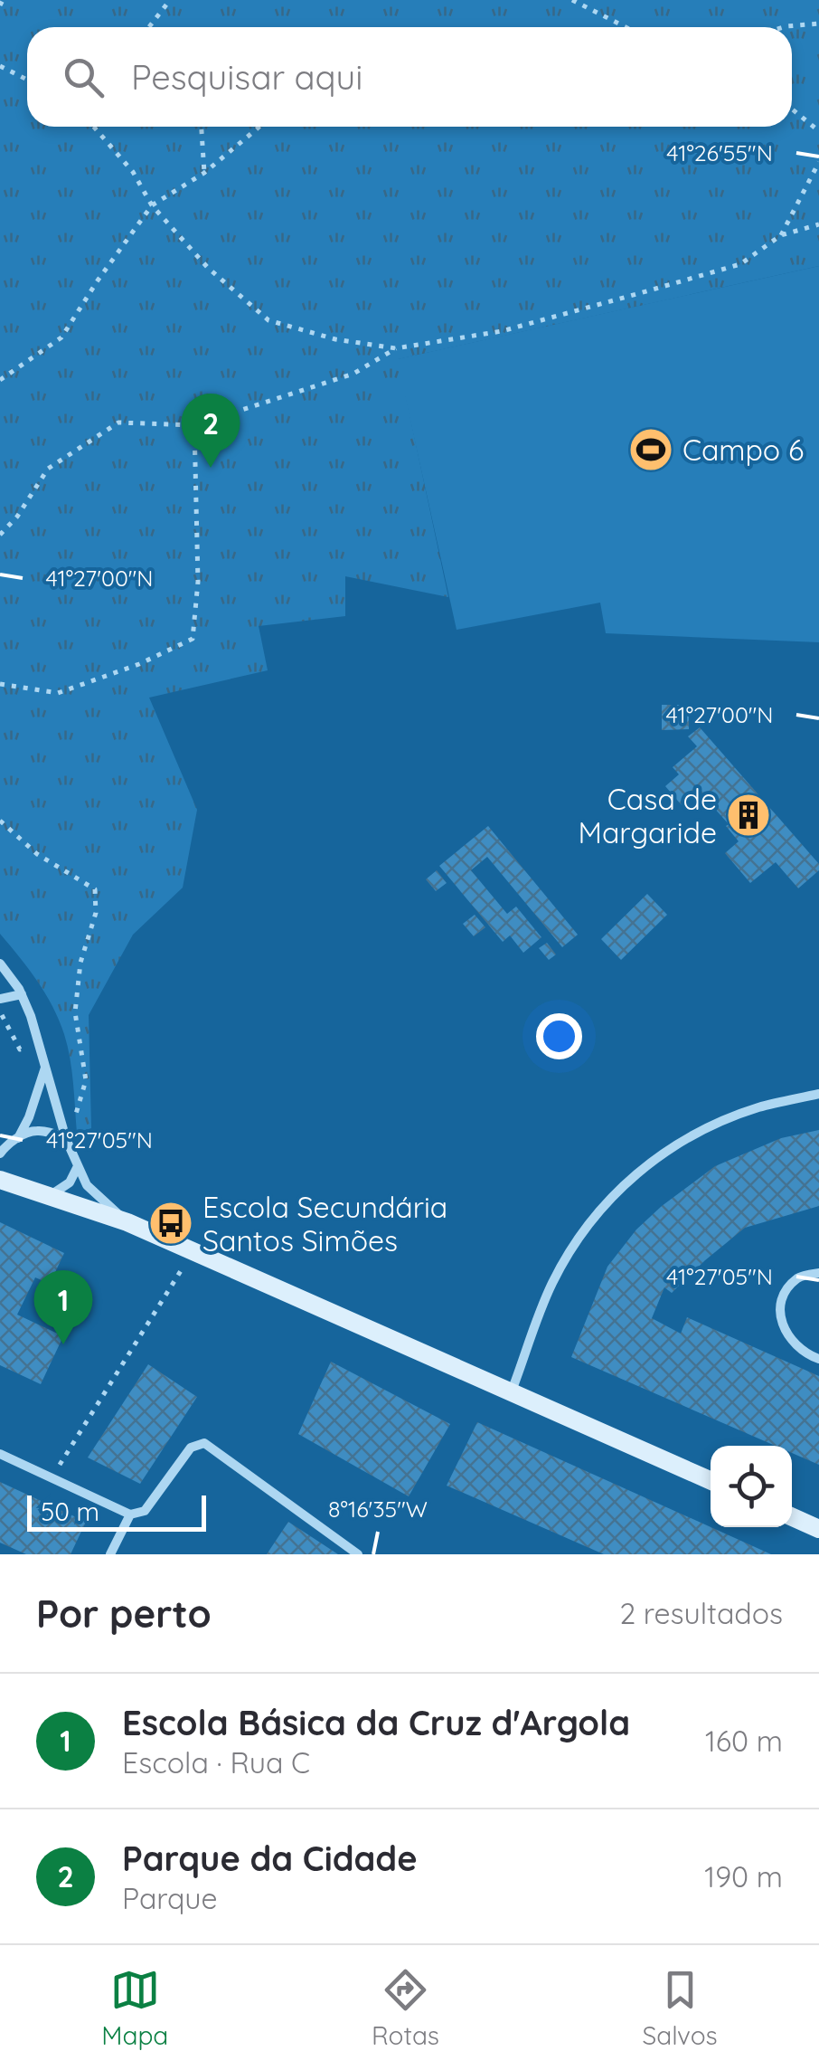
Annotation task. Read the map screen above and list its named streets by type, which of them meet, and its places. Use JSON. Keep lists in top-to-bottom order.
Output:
{
  "places": {
    "sports": ["Campo 6"],
    "building": ["Casa de Margaride"],
    "bus stop": ["Escola Secundária Santos Simões"]
  },
  "scale_bar": "50 m",
  "page": {
    "search": "Pesquisar aqui",
    "pins": ["2", "1"],
    "scale": "50 m",
    "heading": ["Por perto", "2 resultados"],
    "list": [
      {
        "mark": "1",
        "name": "Escola Básica da Cruz d'Argola",
        "note": "Escola · Rua C",
        "value": "160 m"
      },
      {
        "mark": "2",
        "name": "Parque da Cidade",
        "note": "Parque",
        "value": "190 m"
      }
    ],
    "nav": ["Mapa", "Rotas", "Salvos"]
  },
  "coordinates": [
    "41°26'55\"N",
    "41°27'00\"N",
    "41°27'05\"N",
    "8°16'35\"W"
  ]
}
